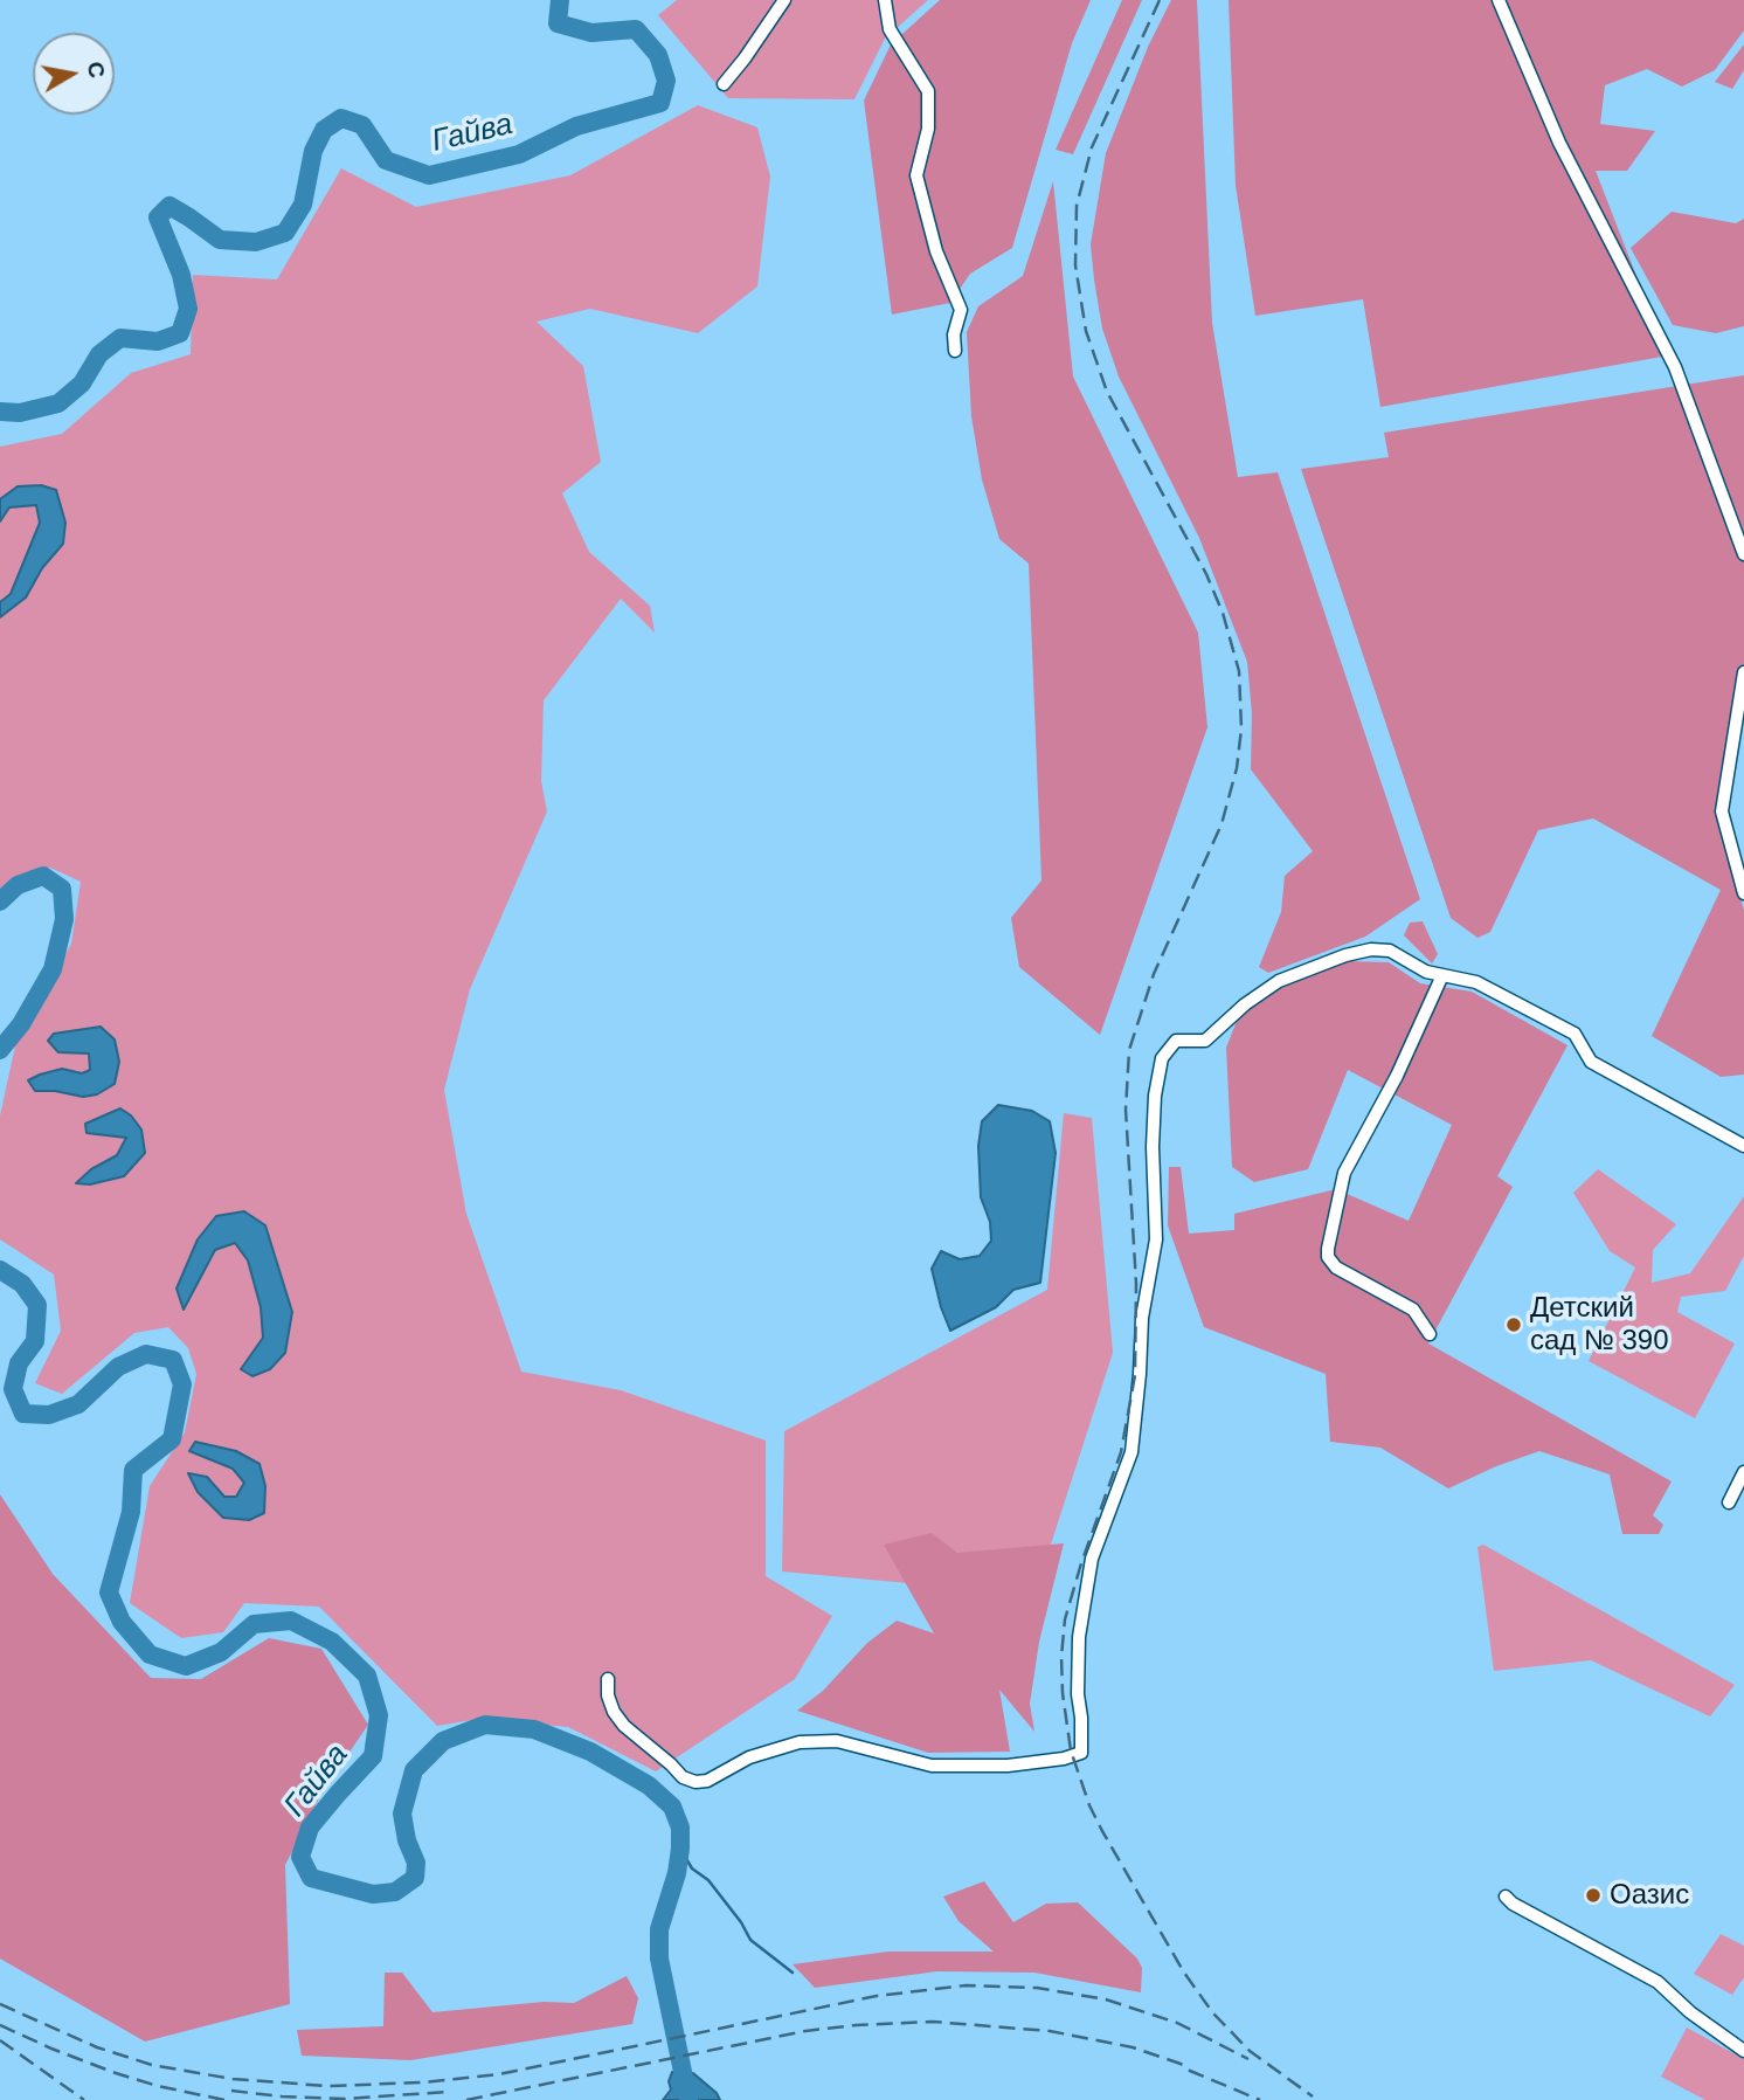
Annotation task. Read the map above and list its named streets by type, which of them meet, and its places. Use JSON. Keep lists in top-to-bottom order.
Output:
{
  "water": ["Гайва"],
  "places": ["Детский сад № 390", "Оазис"],
  "north": "right"
}
